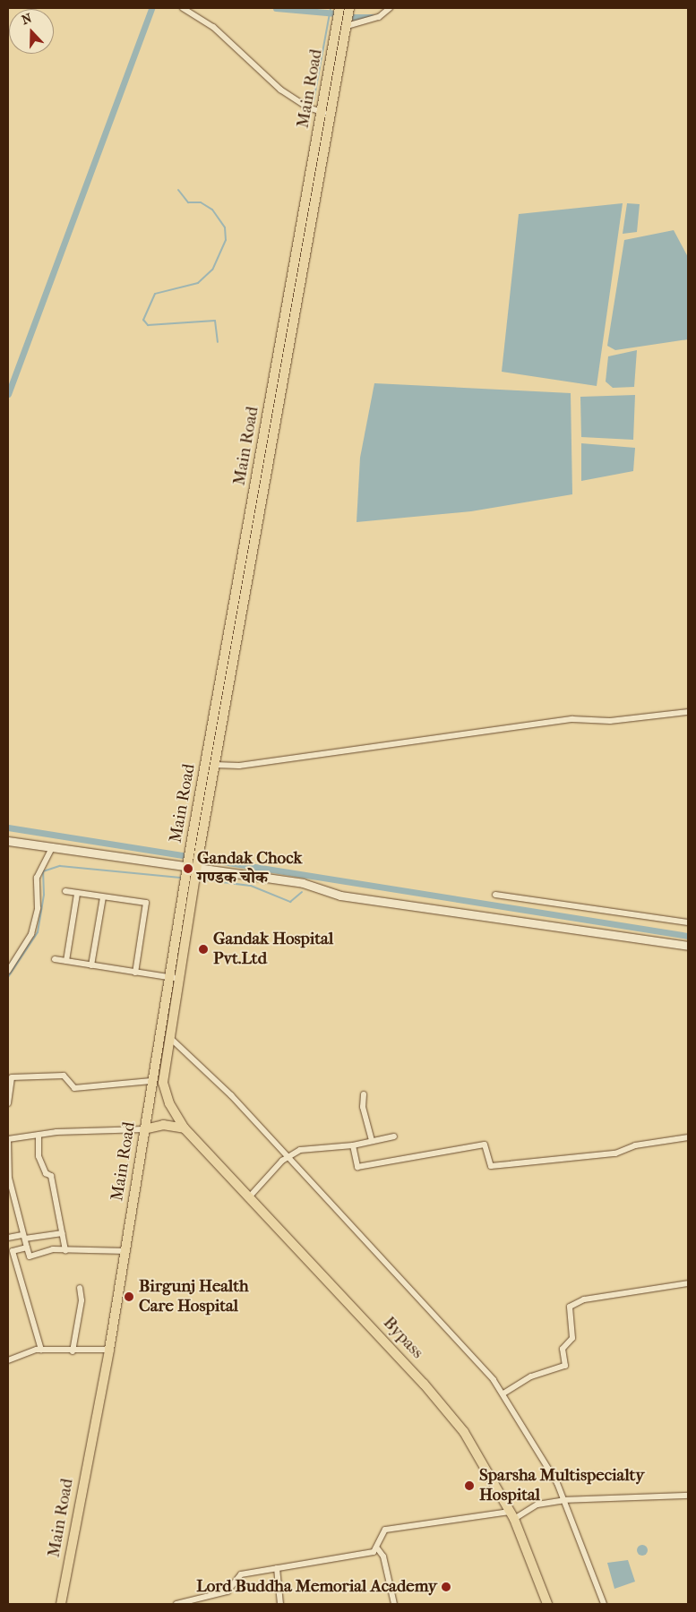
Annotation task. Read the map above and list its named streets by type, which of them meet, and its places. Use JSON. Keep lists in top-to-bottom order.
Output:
{
  "streets": {
    "main road": ["Main Road", "Bypass"]
  },
  "crossings": [
    ["Main Road", "Bypass"]
  ],
  "places": [
    "Gandak Chock गण्डक चोक",
    "Gandak Hospital Pvt.Ltd",
    "Birgunj Health Care Hospital",
    "Sparsha Multispecialty Hospital",
    "Lord Buddha Memorial Academy"
  ],
  "north": "top"
}
